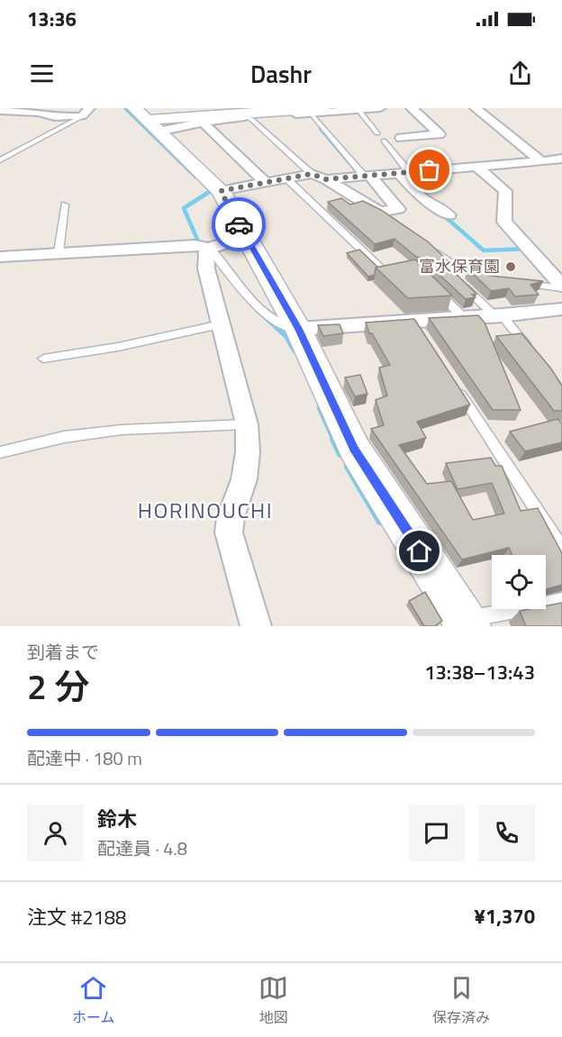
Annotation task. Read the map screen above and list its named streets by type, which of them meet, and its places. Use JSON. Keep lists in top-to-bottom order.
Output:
{
  "districts": ["HORINOUCHI"],
  "places": ["富水保育園"],
  "page": {
    "status": "13:36",
    "header": "Dashr",
    "heading": ["2 分", "到着まで", "13:38–13:43"],
    "panel": [
      "鈴木",
      "配達員 · 4.8",
      "注文 #2188",
      "¥1,370"
    ],
    "bar": "配達中 · 180 m",
    "tabs": ["ホーム", "地図", "保存済み"]
  }
}
